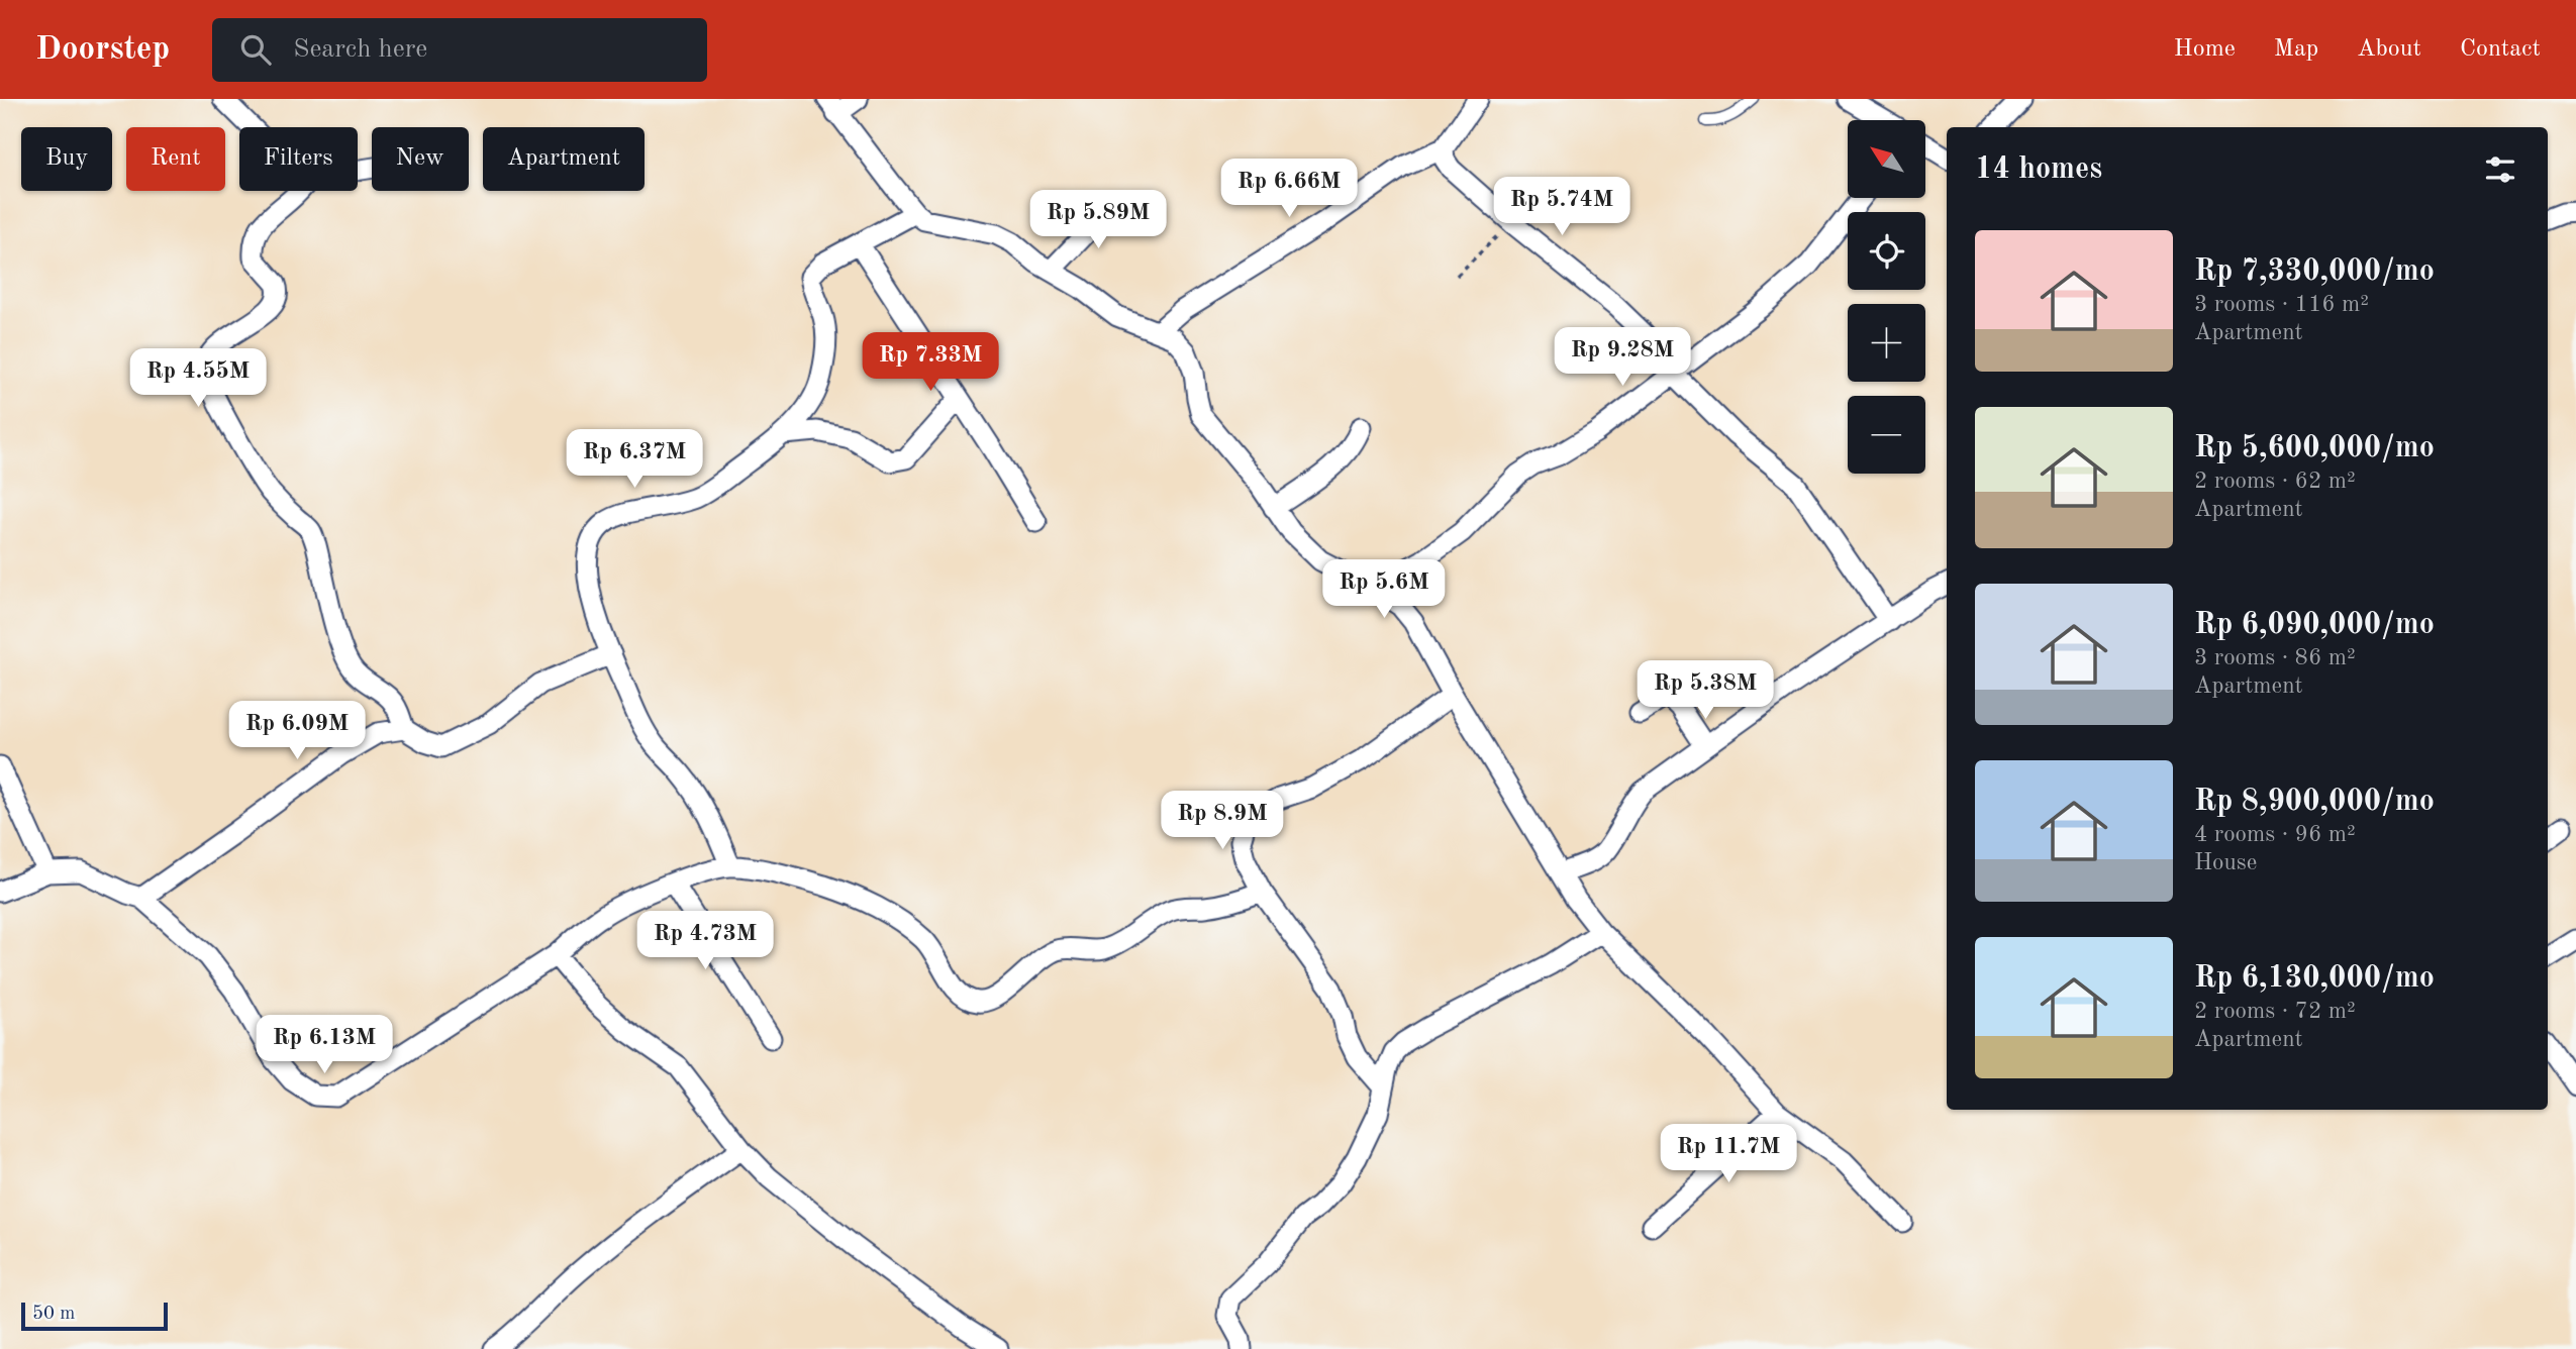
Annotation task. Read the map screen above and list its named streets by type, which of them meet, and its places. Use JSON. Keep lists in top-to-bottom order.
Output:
{
  "scale_bar": "50 m",
  "north": "top left",
  "page": {
    "header": "Doorstep",
    "search": "Search here",
    "nav": [
      "Home",
      "Map",
      "About",
      "Contact"
    ],
    "map_buttons": ["+", "−"],
    "chip": [
      "Buy",
      "Rent",
      "Filters",
      "New",
      "Apartment"
    ],
    "heading": "14 homes",
    "price": [
      "Rp 6.66M",
      "Rp 5.74M",
      "Rp 5.89M",
      "Rp 9.28M",
      "Rp 7.33M",
      "Rp 4.55M",
      "Rp 6.37M",
      "Rp 5.6M",
      "Rp 5.38M",
      "Rp 6.09M",
      "Rp 8.9M",
      "Rp 4.73M",
      "Rp 6.13M",
      "Rp 11.7M"
    ],
    "list": [
      {
        "name": "Rp 7,330,000/mo",
        "note": "3 rooms · 116 m² · Apartment"
      },
      {
        "name": "Rp 5,600,000/mo",
        "note": "2 rooms · 62 m² · Apartment"
      },
      {
        "name": "Rp 6,090,000/mo",
        "note": "3 rooms · 86 m² · Apartment"
      },
      {
        "name": "Rp 8,900,000/mo",
        "note": "4 rooms · 96 m² · House"
      },
      {
        "name": "Rp 6,130,000/mo",
        "note": "2 rooms · 72 m² · Apartment"
      }
    ],
    "scale": "50 m"
  }
}
